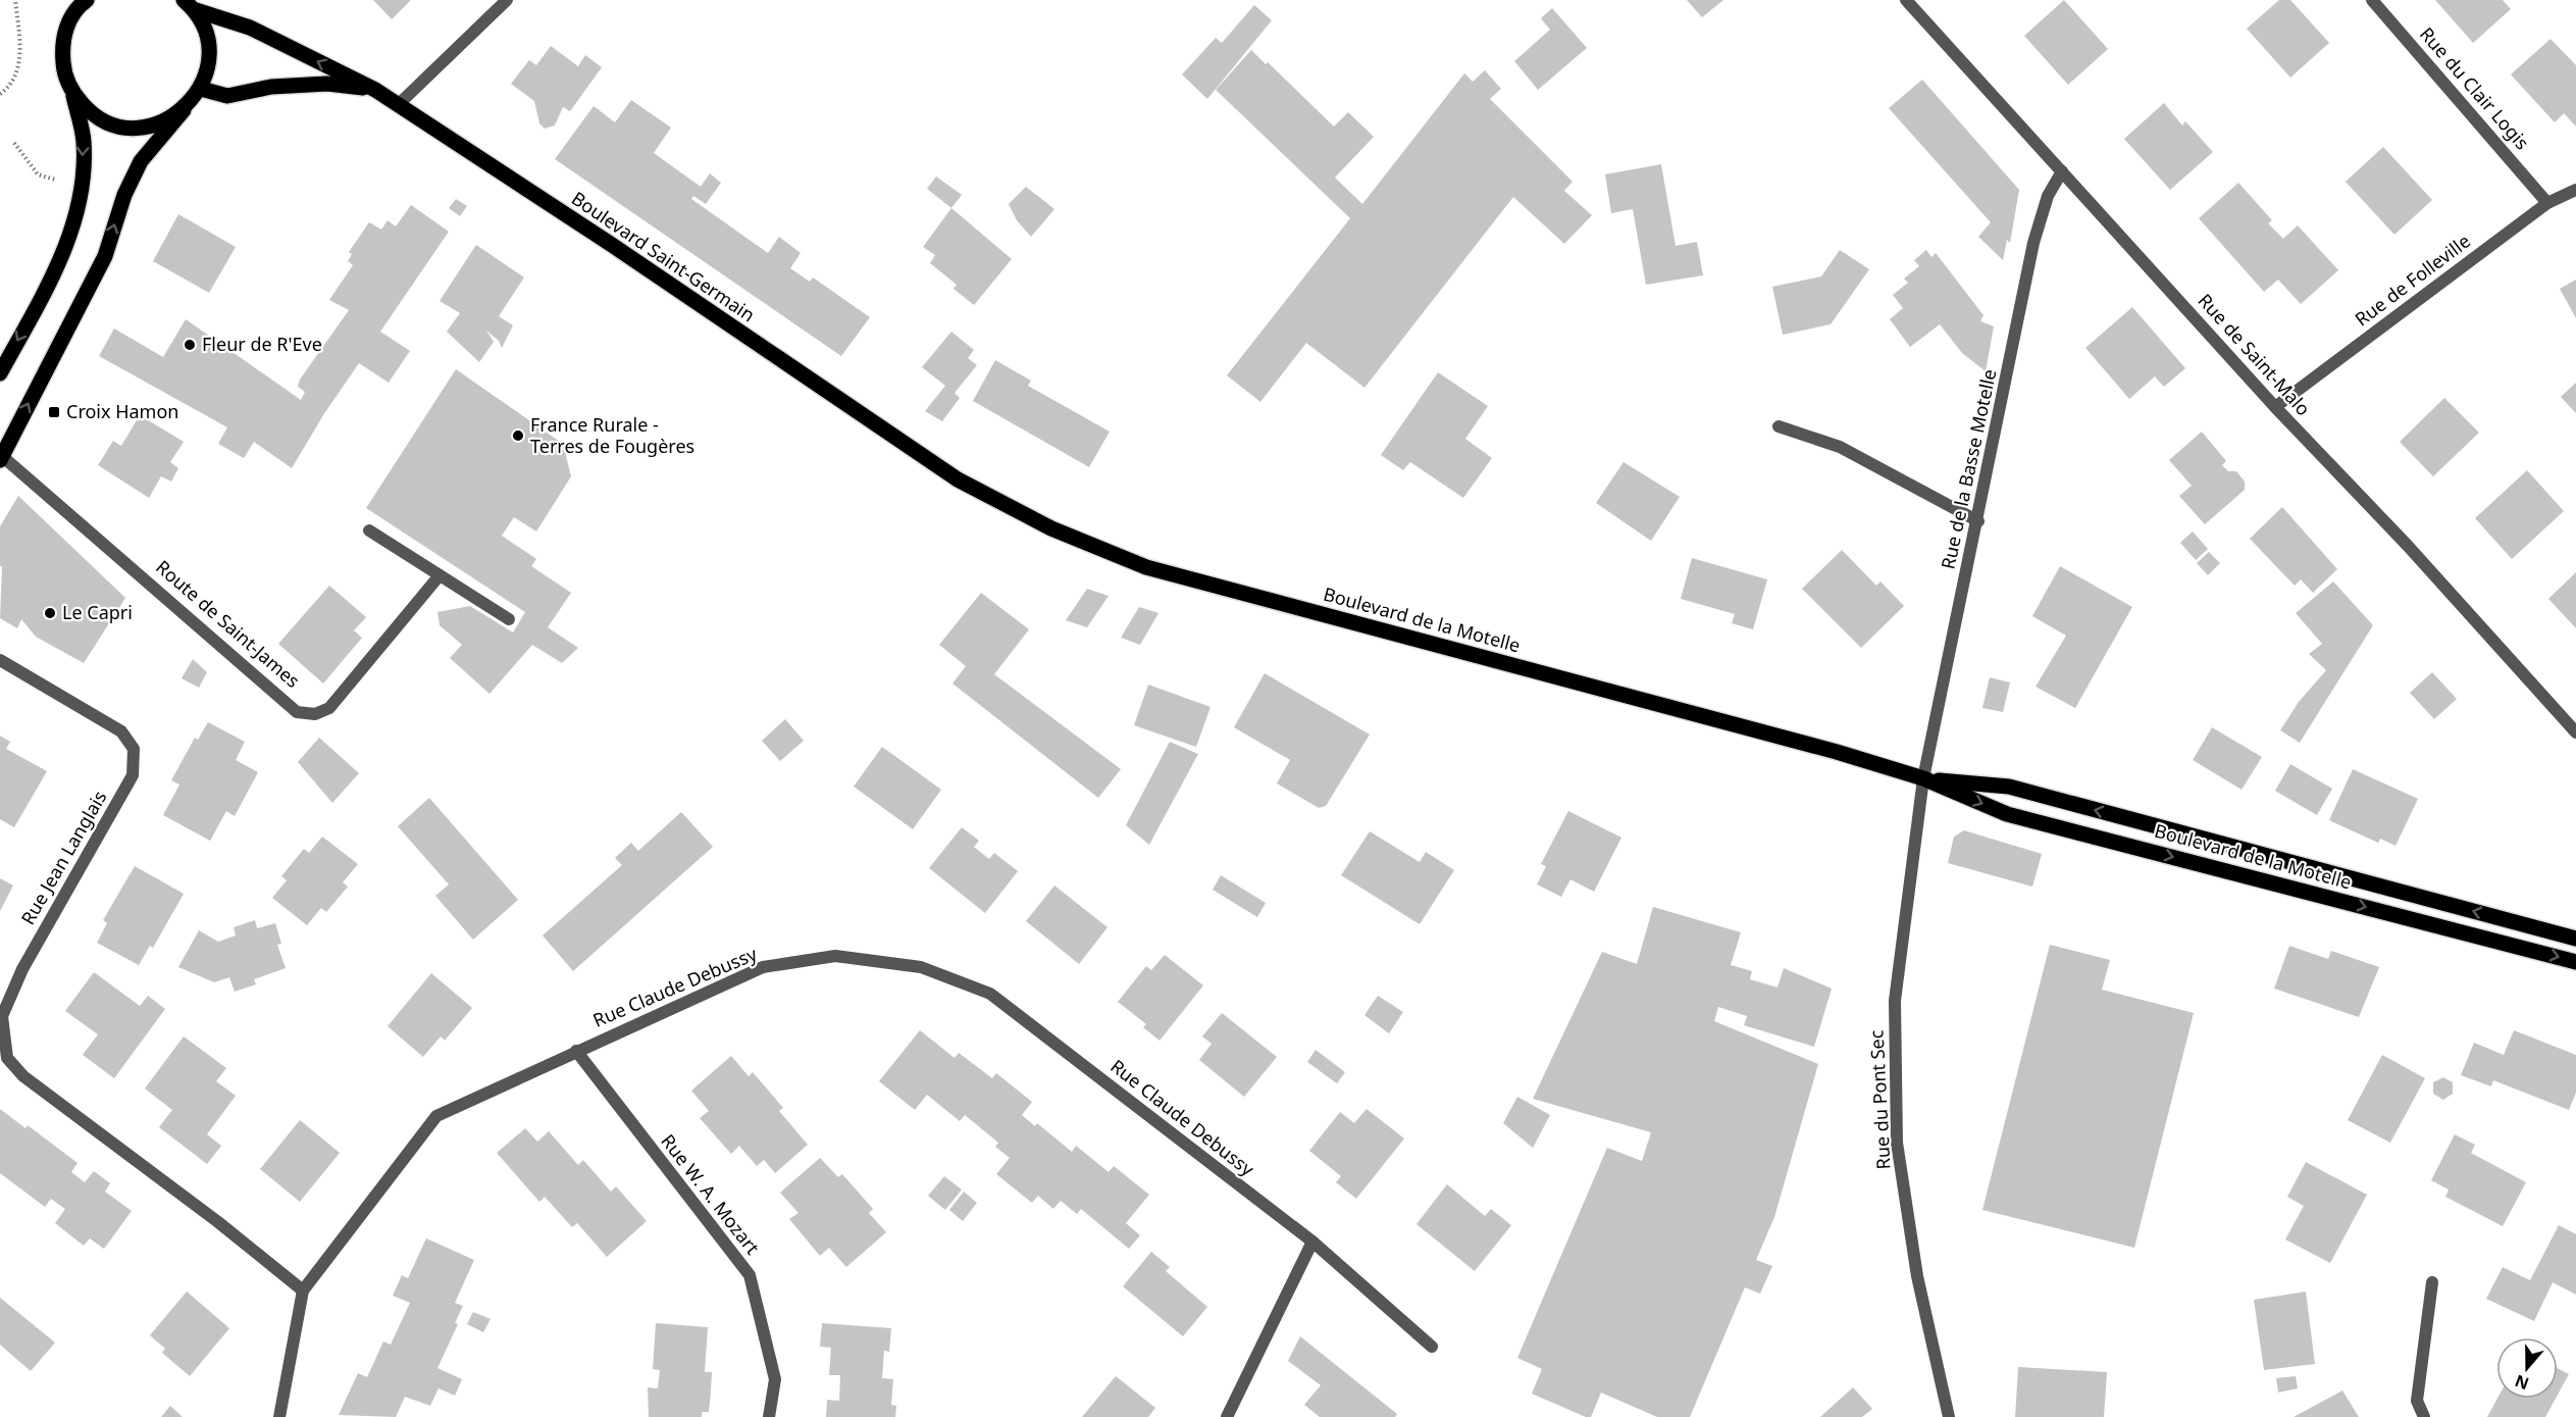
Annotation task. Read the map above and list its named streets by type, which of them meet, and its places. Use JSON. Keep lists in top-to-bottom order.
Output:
{
  "streets": {
    "main road": ["Boulevard Saint-Germain", "Boulevard de la Motelle", "Route de Saint-James"],
    "street": [
      "Rue du Clair Logis",
      "Rue de Folleville",
      "Rue de Saint-Malo",
      "Rue de la Basse Motelle",
      "Rue Jean Langlais",
      "Rue Claude Debussy",
      "Rue du Pont Sec",
      "Rue W. A. Mozart"
    ]
  },
  "crossings": [
    ["Rue du Clair Logis", "Rue de Folleville"],
    ["Boulevard Saint-Germain", "Boulevard de la Motelle"],
    ["Boulevard Saint-Germain", "Route de Saint-James"],
    ["Rue de Folleville", "Rue de Saint-Malo"],
    ["Rue de Saint-Malo", "Rue de la Basse Motelle"],
    ["Rue de la Basse Motelle", "Boulevard de la Motelle"],
    ["Rue de la Basse Motelle", "Rue du Pont Sec"],
    ["Boulevard de la Motelle", "Rue du Pont Sec"],
    ["Rue Jean Langlais", "Rue Claude Debussy"],
    ["Rue Claude Debussy", "Rue W. A. Mozart"]
  ],
  "places": {
    "other": ["Fleur de R'Eve", "France Rurale - Terres de Fougères", "Le Capri"],
    "transit": ["Croix Hamon"]
  },
  "north": "bottom"
}
